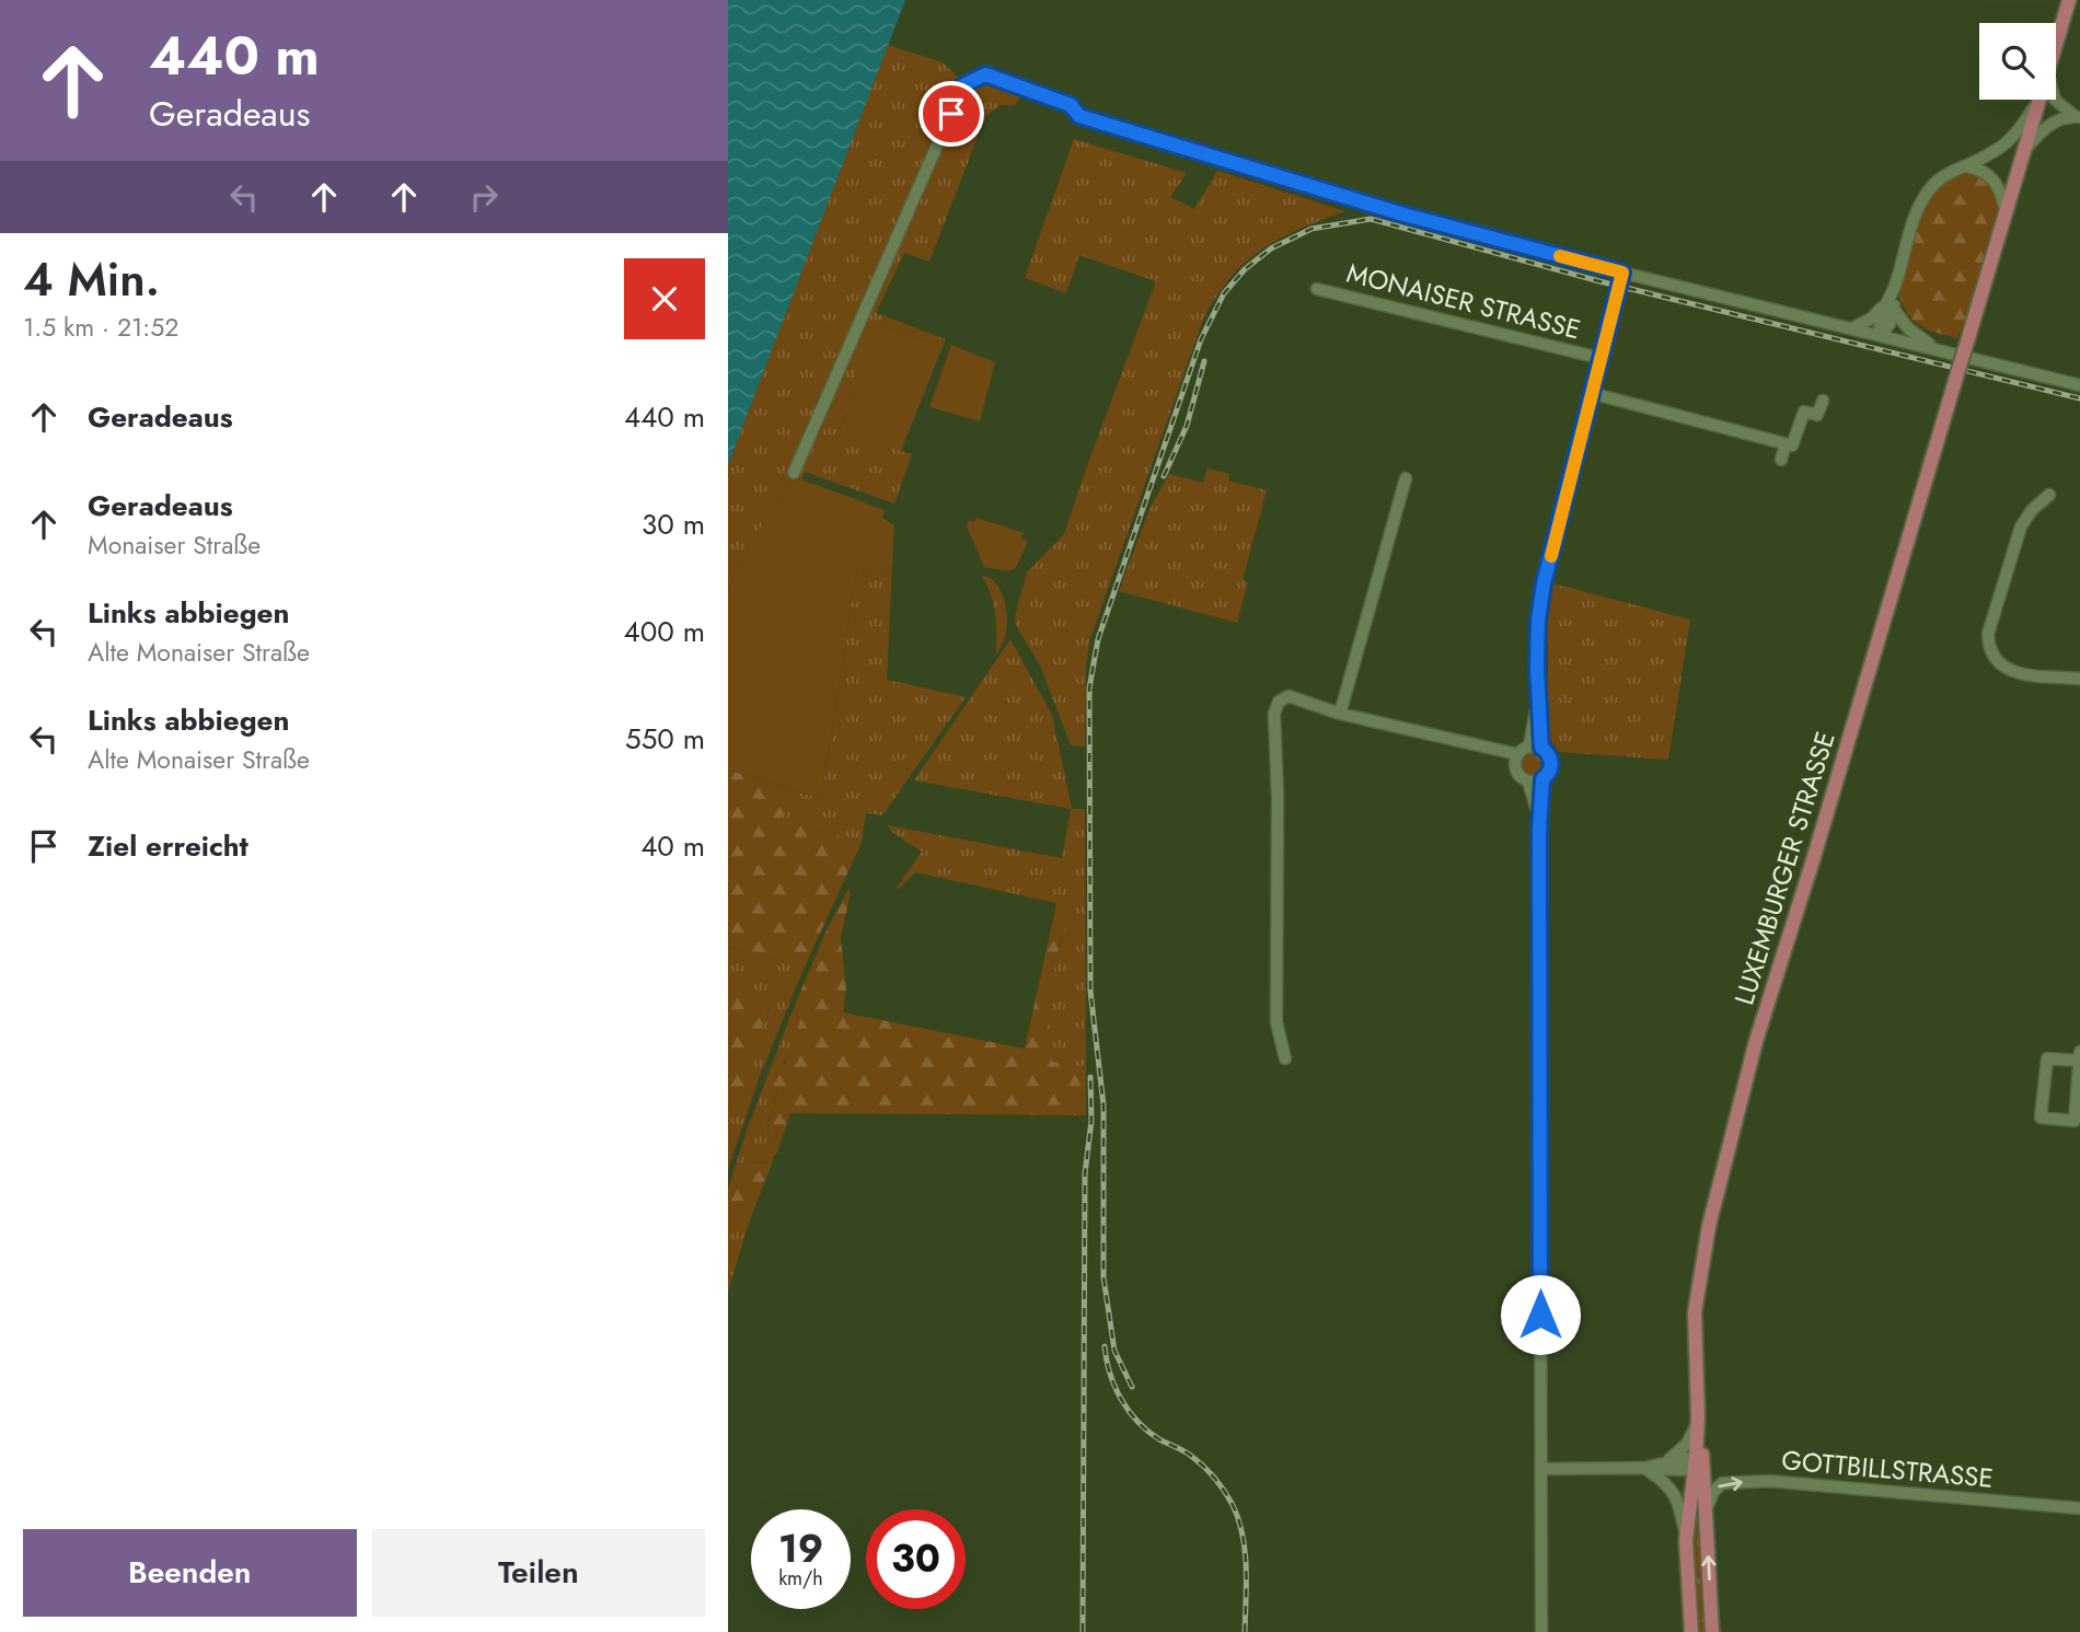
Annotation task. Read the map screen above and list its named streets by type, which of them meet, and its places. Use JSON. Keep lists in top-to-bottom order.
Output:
{
  "streets": {
    "main road": ["LUXEMBURGER STRASSE"],
    "street": ["MONAISER STRASSE", "GOTTBILLSTRASSE"]
  },
  "crossings": [
    ["LUXEMBURGER STRASSE", "GOTTBILLSTRASSE"]
  ],
  "page": {
    "turn": ["440 m", "Geradeaus"],
    "heading": ["4 Min.", "1.5 km · 21:52"],
    "list": [
      {
        "name": "Geradeaus",
        "value": "440 m"
      },
      {
        "name": "Geradeaus",
        "note": "Monaiser Straße",
        "value": "30 m"
      },
      {
        "name": "Links abbiegen",
        "note": "Alte Monaiser Straße",
        "value": "400 m"
      },
      {
        "name": "Links abbiegen",
        "note": "Alte Monaiser Straße",
        "value": "550 m"
      },
      {
        "name": "Ziel erreicht",
        "value": "40 m"
      }
    ],
    "speed": "19 km/h",
    "limit": "30",
    "buttons": ["Beenden", "Teilen"]
  }
}
